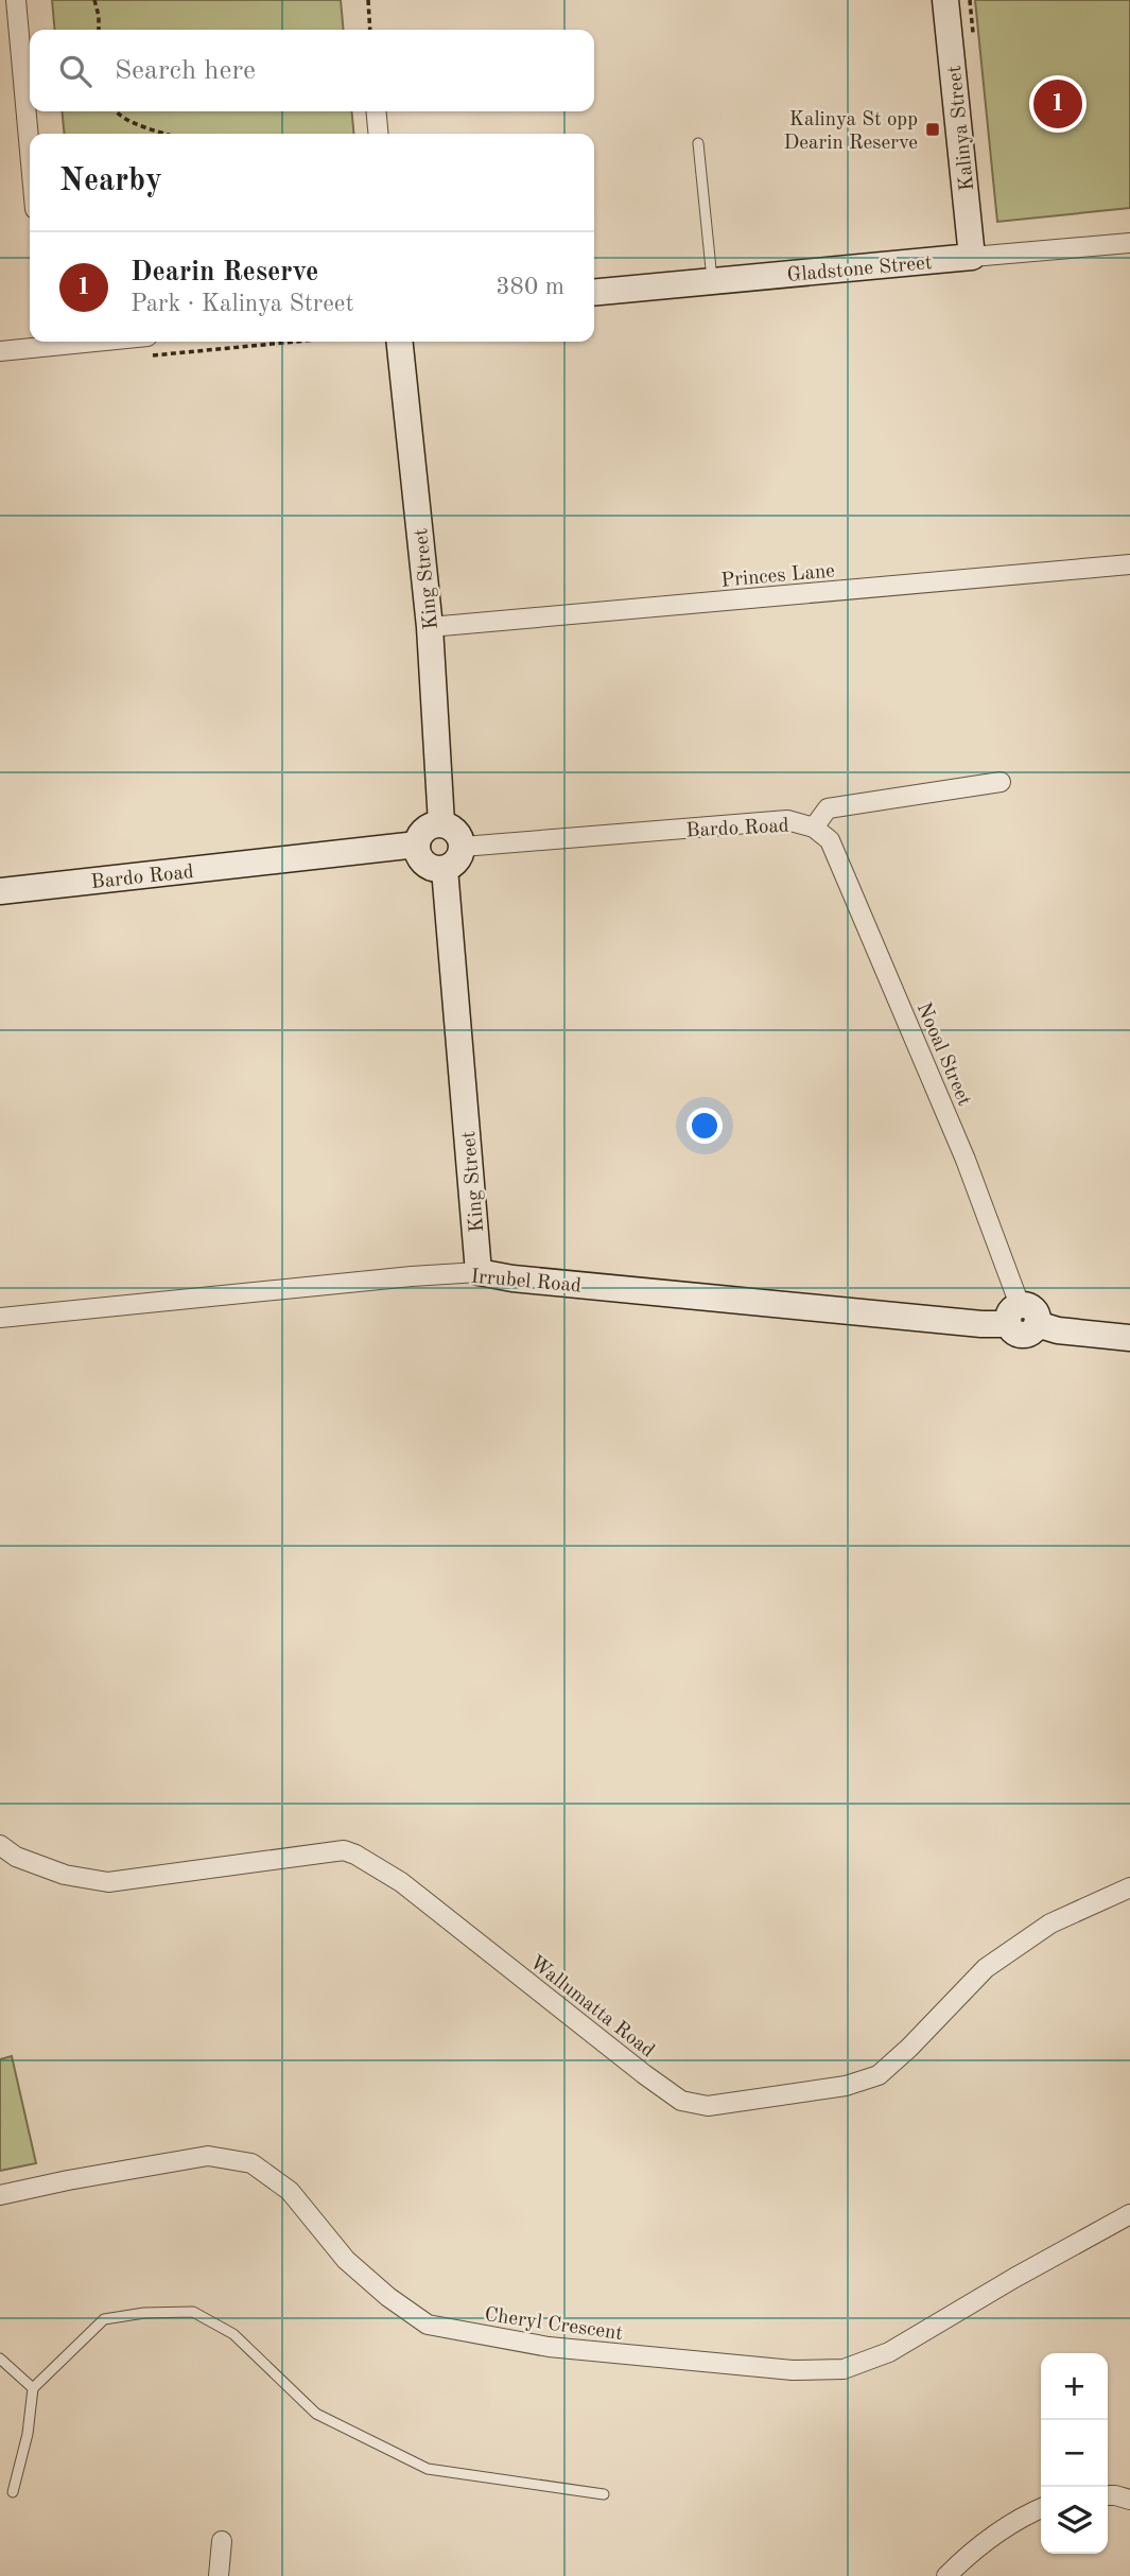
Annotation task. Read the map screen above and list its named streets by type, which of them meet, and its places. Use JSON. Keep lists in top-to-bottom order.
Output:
{
  "streets": {
    "street": [
      "Kalinya Street",
      "Gladstone Street",
      "Princes Lane",
      "King Street",
      "Bardo Road",
      "Nooal Street",
      "Irrubel Road",
      "Wallumatta Road",
      "Cheryl Crescent"
    ]
  },
  "crossings": [
    ["Kalinya Street", "Gladstone Street"],
    ["Princes Lane", "King Street"],
    ["King Street", "Bardo Road"],
    ["King Street", "Irrubel Road"],
    ["Bardo Road", "Nooal Street"],
    ["Nooal Street", "Irrubel Road"]
  ],
  "places": {
    "transit": ["Kalinya St opp Dearin Reserve"]
  },
  "page": {
    "search": "Search here",
    "pins": "1",
    "heading": "Nearby",
    "list": [
      {
        "mark": "1",
        "name": "Dearin Reserve",
        "note": "Park · Kalinya Street",
        "value": "380 m"
      }
    ],
    "map_buttons": ["+", "−"]
  }
}
